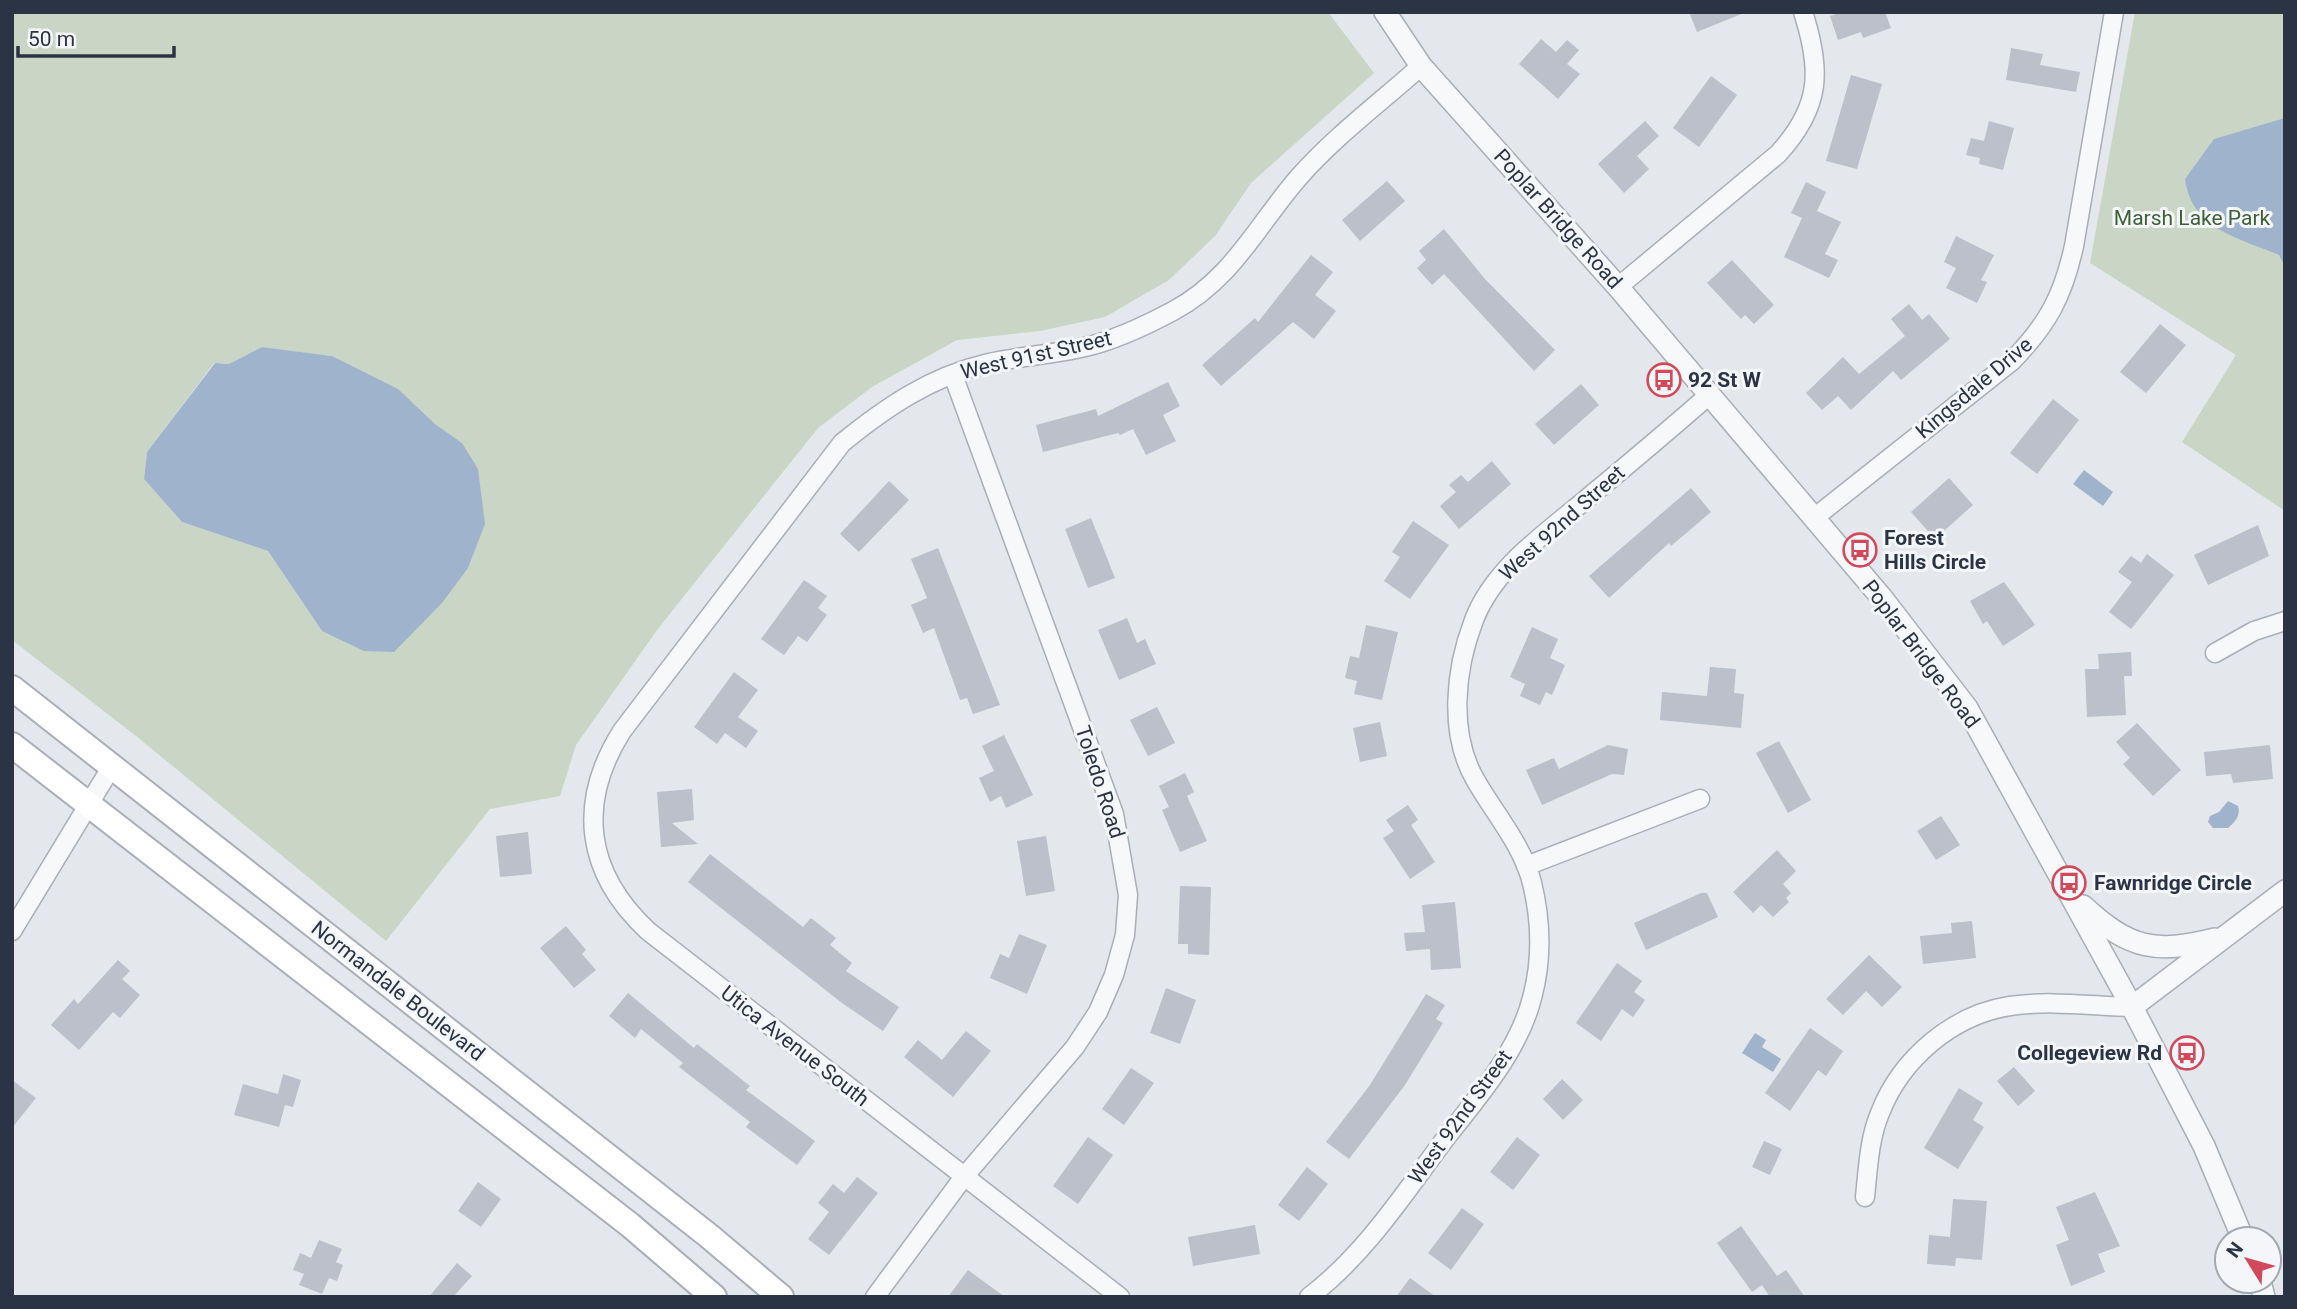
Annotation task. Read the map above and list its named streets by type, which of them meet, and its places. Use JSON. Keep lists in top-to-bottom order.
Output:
{
  "streets": {
    "main road": ["Normandale Boulevard"],
    "street": [
      "Poplar Bridge Road",
      "West 91st Street",
      "Kingsdale Drive",
      "West 92nd Street",
      "Toledo Road",
      "Utica Avenue South"
    ]
  },
  "crossings": [
    ["Poplar Bridge Road", "West 91st Street"],
    ["Poplar Bridge Road", "Kingsdale Drive"],
    ["Poplar Bridge Road", "West 92nd Street"],
    ["West 91st Street", "Toledo Road"],
    ["West 91st Street", "Utica Avenue South"],
    ["Toledo Road", "Utica Avenue South"]
  ],
  "parks": ["Marsh Lake Park"],
  "places": {
    "bus stop": [
      "92 St W",
      "Forest Hills Circle",
      "Fawnridge Circle",
      "Collegeview Rd"
    ]
  },
  "scale_bar": "50 m",
  "north": "top left"
}
